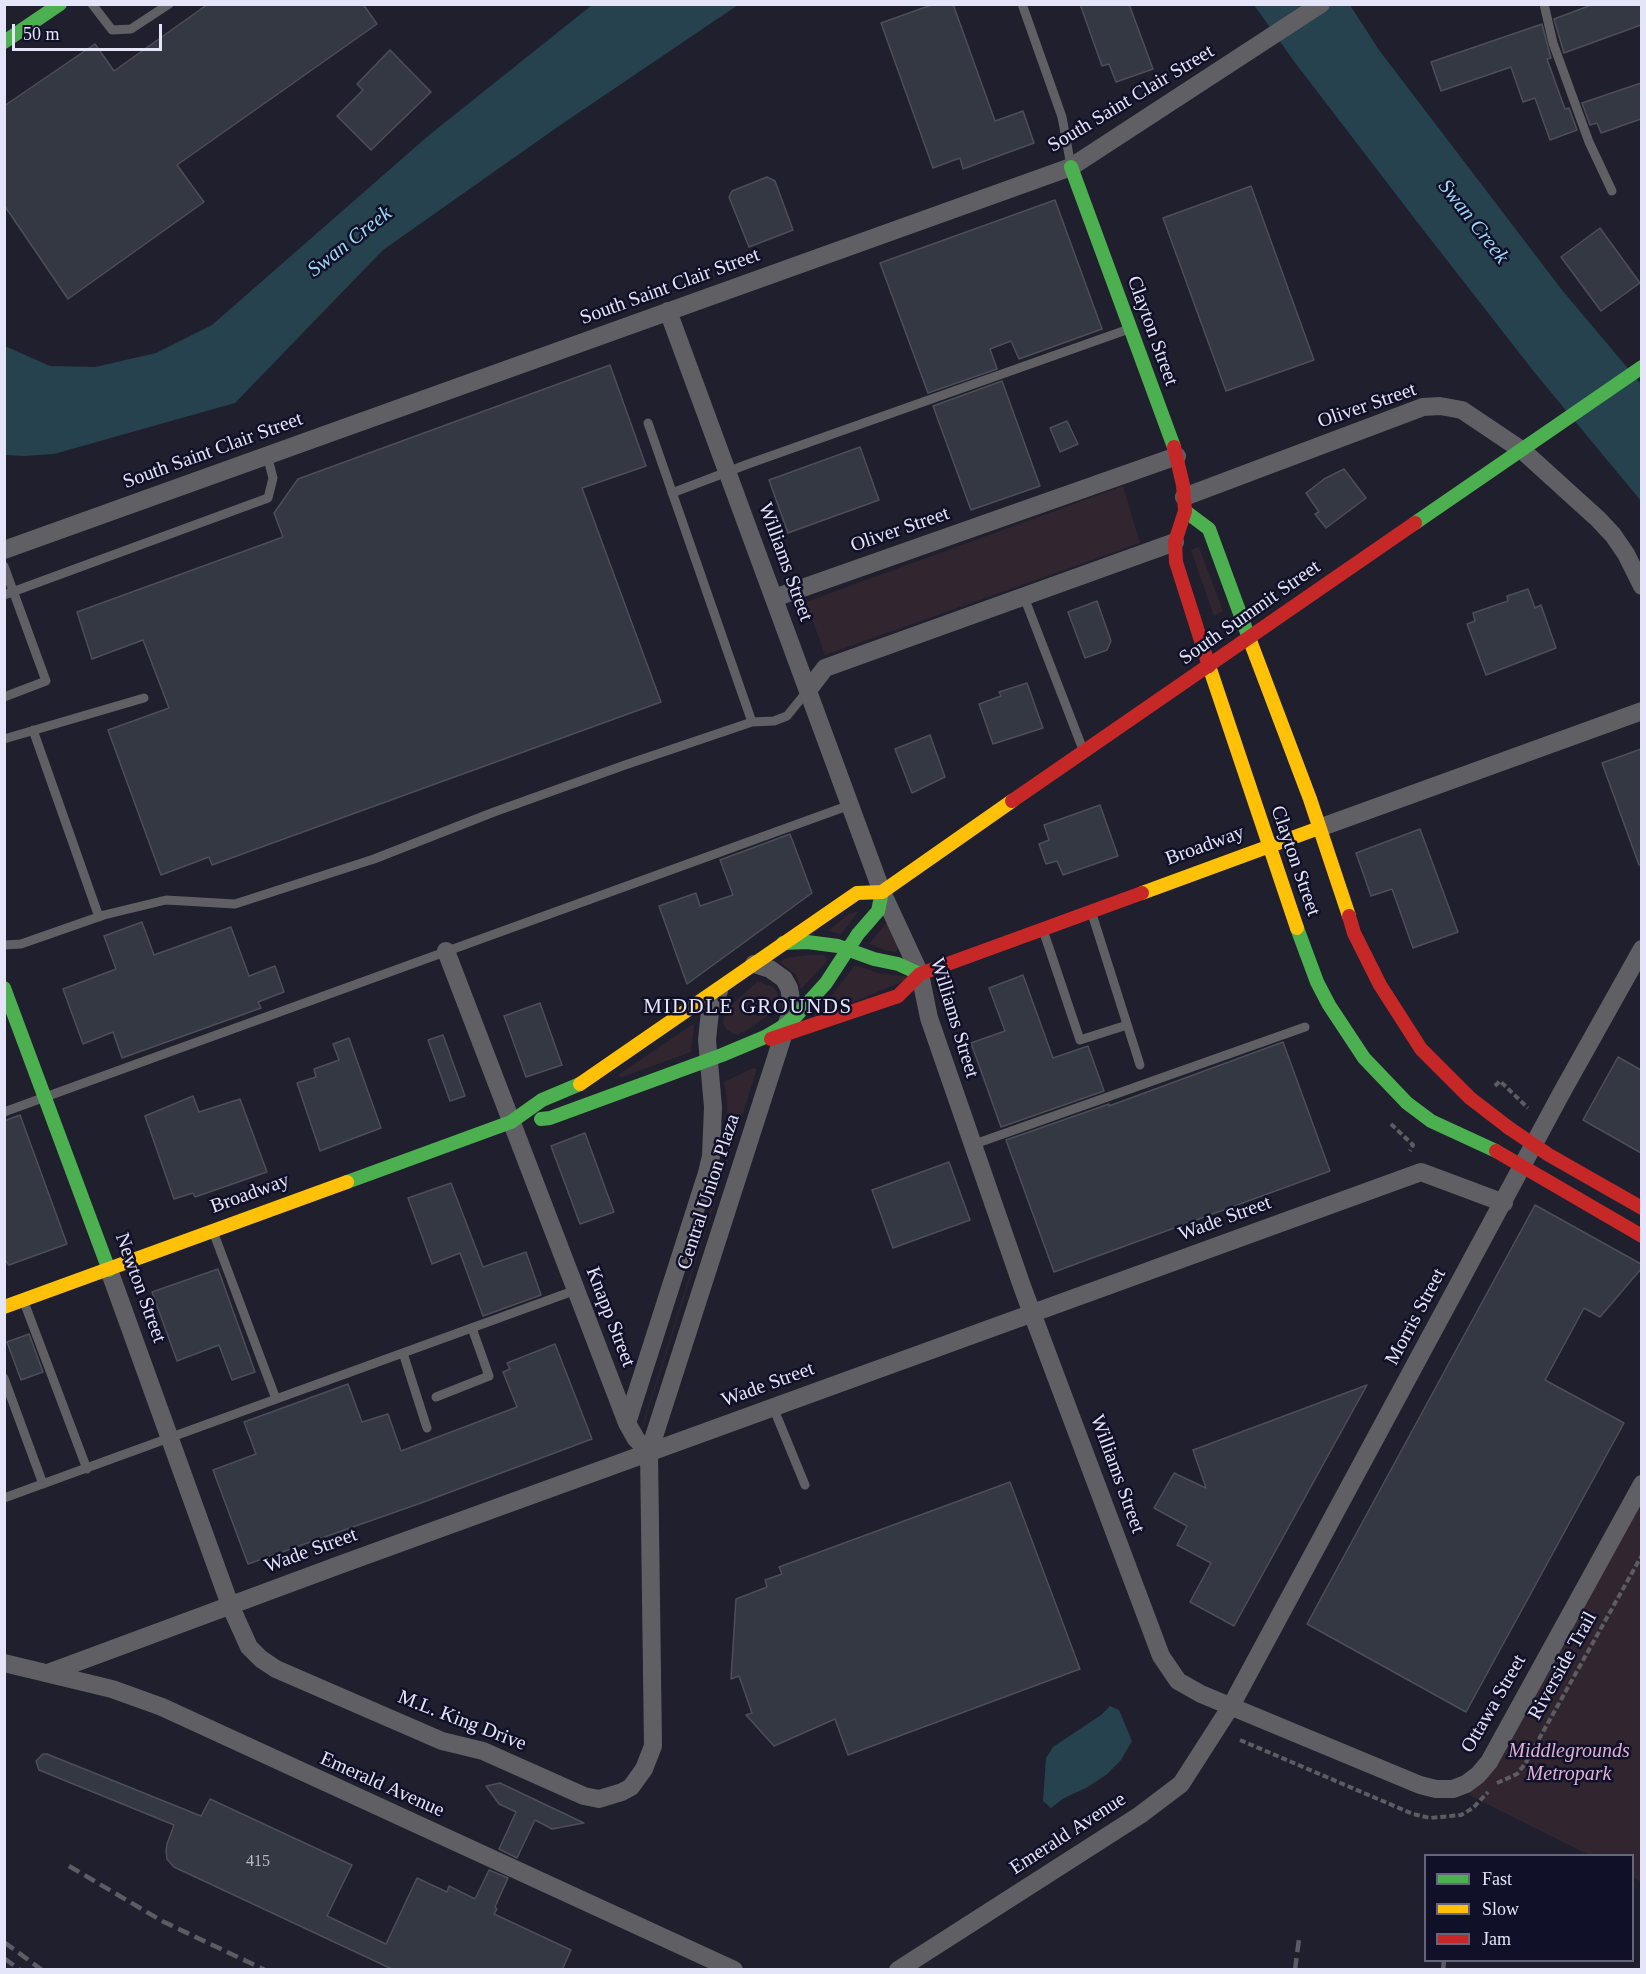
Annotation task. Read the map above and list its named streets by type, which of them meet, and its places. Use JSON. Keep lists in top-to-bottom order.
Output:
{
  "streets": {
    "main road": [
      "Clayton Street",
      "South Summit Street",
      "Broadway",
      "Newton Street"
    ],
    "street": [
      "South Saint Clair Street",
      "Oliver Street",
      "Williams Street",
      "Central Union Plaza",
      "Wade Street",
      "Knapp Street",
      "Morris Street",
      "Ottawa Street",
      "M.L. King Drive",
      "Emerald Avenue"
    ],
    "path": ["Riverside Trail"]
  },
  "crossings": [
    ["South Saint Clair Street", "Clayton Street"],
    ["South Saint Clair Street", "Williams Street"],
    ["Clayton Street", "Oliver Street"],
    ["Clayton Street", "South Summit Street"],
    ["Clayton Street", "Broadway"],
    ["Oliver Street", "Williams Street"],
    ["Oliver Street", "South Summit Street"],
    ["Williams Street", "South Summit Street"],
    ["Williams Street", "Broadway"],
    ["Williams Street", "Wade Street"],
    ["Williams Street", "Morris Street"],
    ["Williams Street", "Ottawa Street"],
    ["Williams Street", "Emerald Avenue"],
    ["South Summit Street", "Broadway"],
    ["South Summit Street", "Central Union Plaza"],
    ["Broadway", "Central Union Plaza"],
    ["Broadway", "Newton Street"],
    ["Broadway", "Knapp Street"],
    ["Central Union Plaza", "Wade Street"],
    ["Central Union Plaza", "Knapp Street"],
    ["Central Union Plaza", "M.L. King Drive"],
    ["Wade Street", "Newton Street"],
    ["Wade Street", "Knapp Street"],
    ["Wade Street", "Morris Street"],
    ["Wade Street", "M.L. King Drive"],
    ["Wade Street", "Emerald Avenue"],
    ["Newton Street", "M.L. King Drive"],
    ["Knapp Street", "M.L. King Drive"],
    ["Morris Street", "Ottawa Street"],
    ["Morris Street", "Emerald Avenue"],
    ["Ottawa Street", "Emerald Avenue"]
  ],
  "districts": ["MIDDLE GROUNDS"],
  "water": ["Swan Creek"],
  "parks": ["Middlegrounds Metropark"],
  "house_numbers": ["415"],
  "legend": ["Fast", "Slow", "Jam"],
  "scale_bar": "50 m"
}
